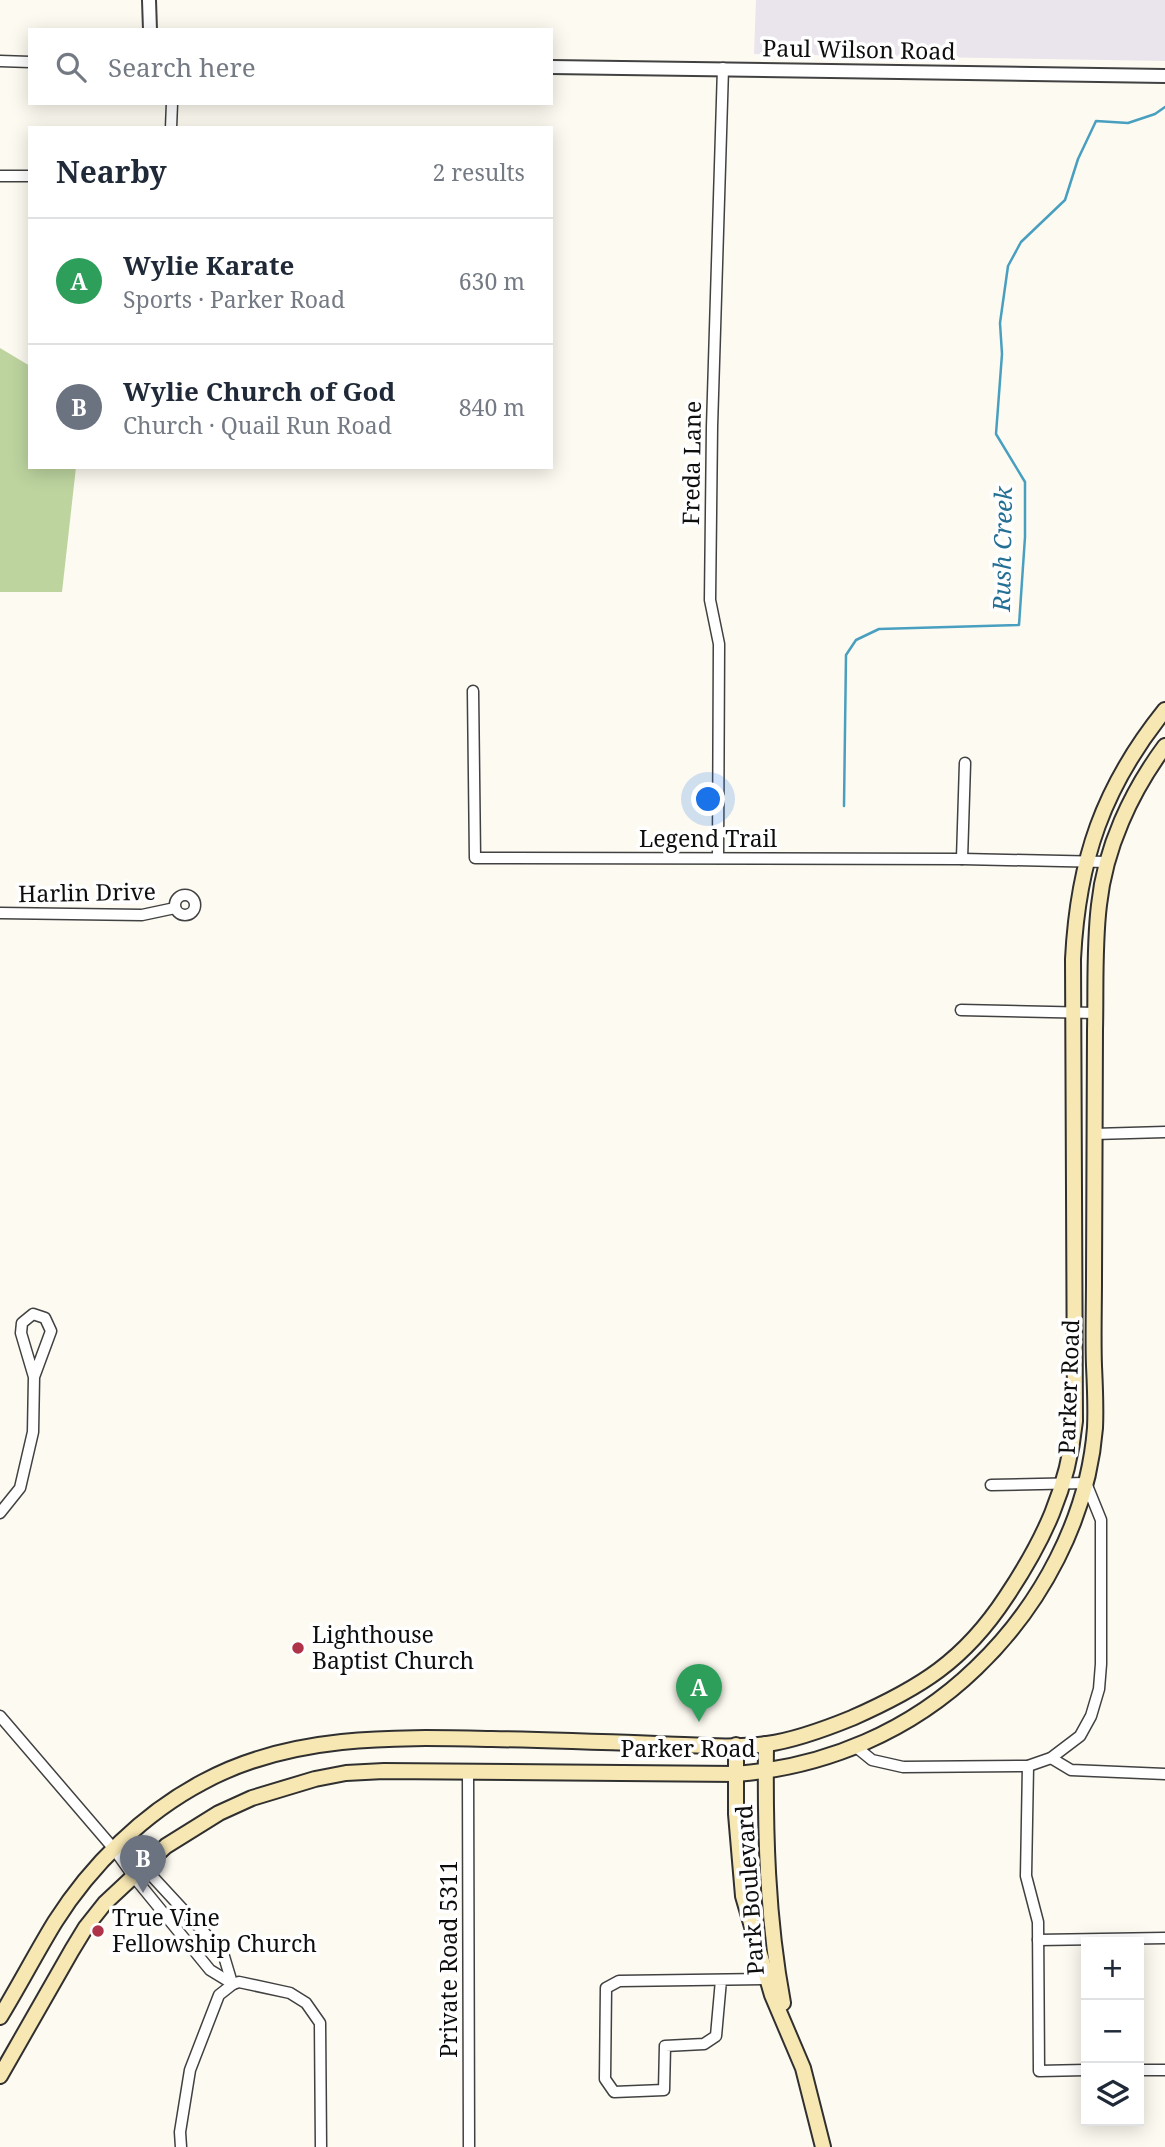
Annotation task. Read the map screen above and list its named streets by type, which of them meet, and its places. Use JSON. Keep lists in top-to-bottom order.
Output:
{
  "streets": {
    "main road": ["Parker Road", "Park Boulevard"],
    "street": [
      "Paul Wilson Road",
      "Freda Lane",
      "Legend Trail",
      "Harlin Drive",
      "Private Road 5311"
    ]
  },
  "crossings": [
    ["Paul Wilson Road", "Freda Lane"],
    ["Freda Lane", "Legend Trail"],
    ["Legend Trail", "Parker Road"],
    ["Parker Road", "Park Boulevard"],
    ["Parker Road", "Private Road 5311"]
  ],
  "water": ["Rush Creek"],
  "places": ["Lighthouse Baptist Church", "True Vine Fellowship Church"],
  "page": {
    "search": "Search here",
    "heading": ["Nearby", "2 results"],
    "list": [
      {
        "mark": "A",
        "name": "Wylie Karate",
        "note": "Sports · Parker Road",
        "value": "630 m"
      },
      {
        "mark": "B",
        "name": "Wylie Church of God",
        "note": "Church · Quail Run Road",
        "value": "840 m"
      }
    ],
    "pins": ["A", "B"],
    "map_buttons": ["+", "−"]
  }
}
